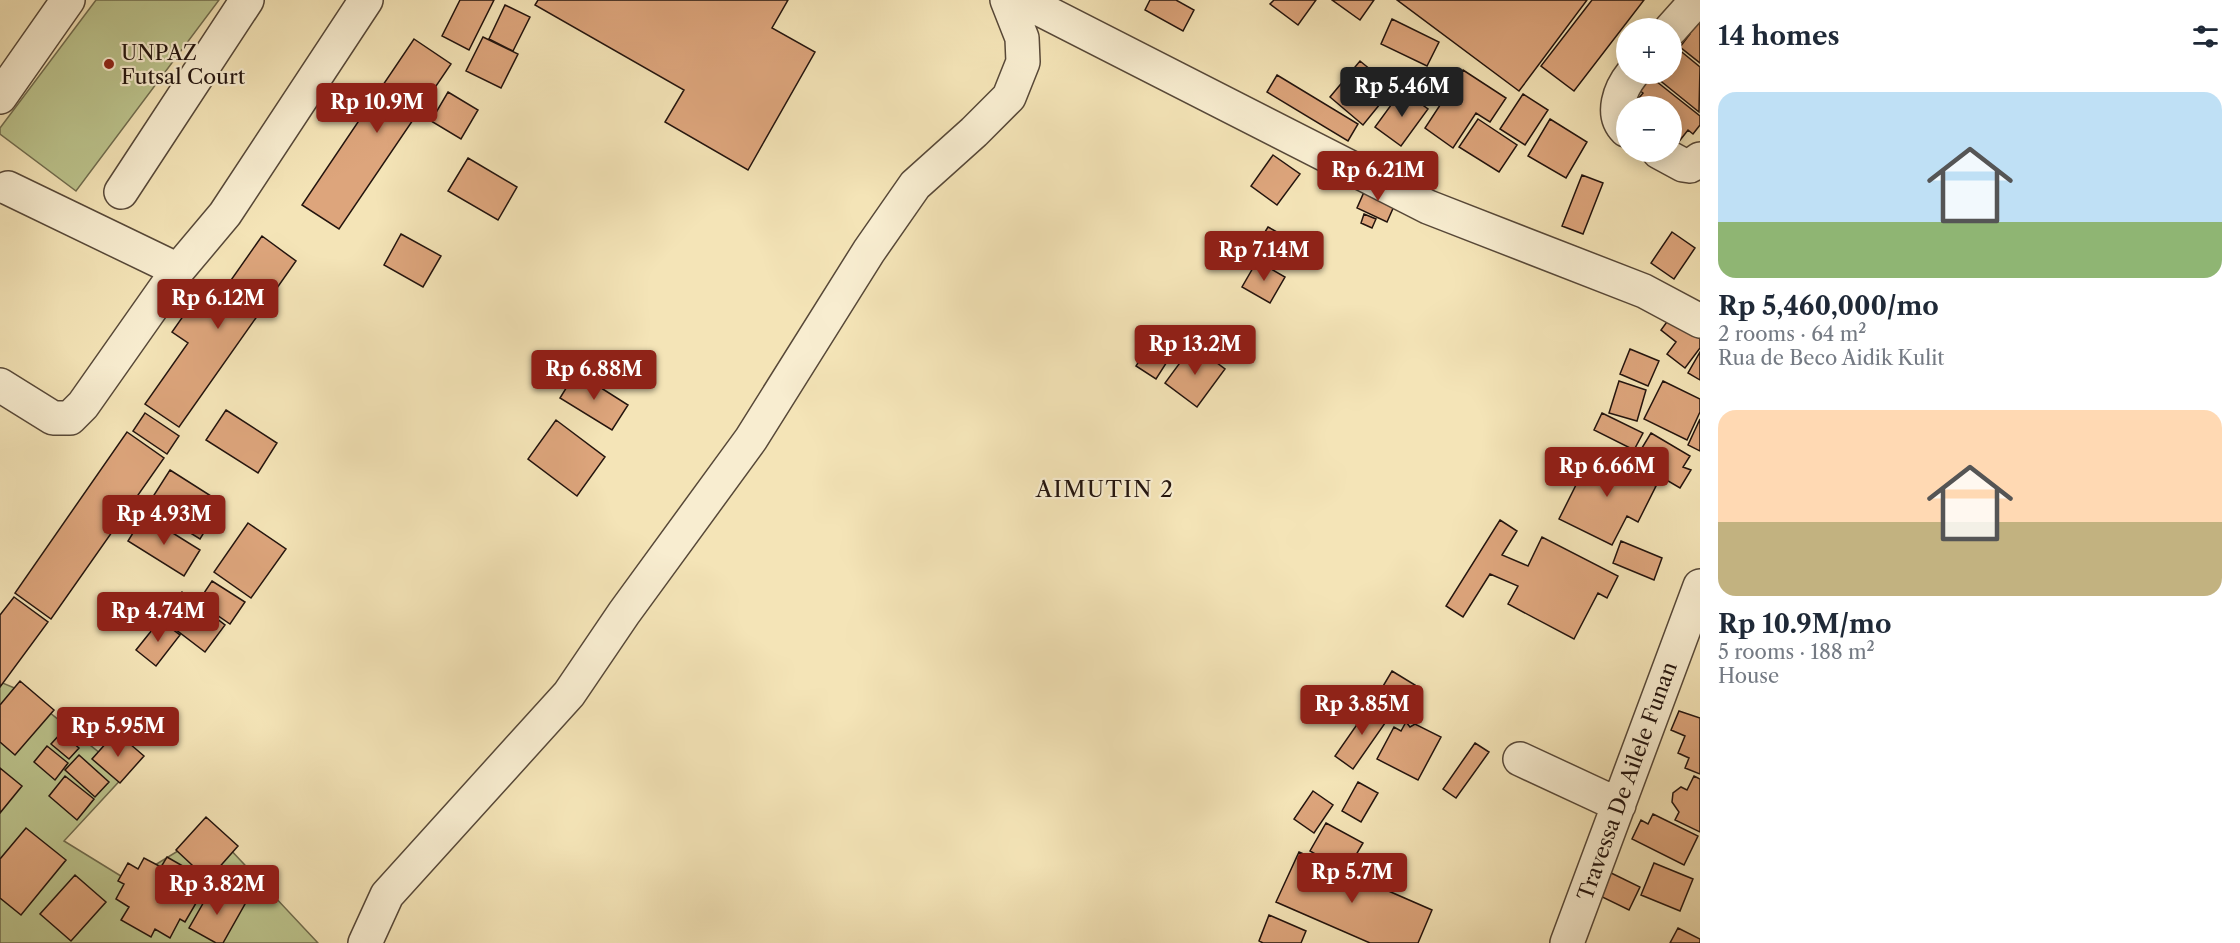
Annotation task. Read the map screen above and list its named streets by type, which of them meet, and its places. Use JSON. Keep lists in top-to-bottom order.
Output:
{
  "streets": {
    "street": ["Travessa De Ailele Funan"]
  },
  "districts": ["AIMUTIN 2"],
  "places": ["UNPAZ Futsal Court"],
  "page": {
    "heading": "14 homes",
    "map_buttons": ["+", "−"],
    "price": [
      "Rp 5.46M",
      "Rp 10.9M",
      "Rp 6.21M",
      "Rp 7.14M",
      "Rp 6.12M",
      "Rp 13.2M",
      "Rp 6.88M",
      "Rp 6.66M",
      "Rp 4.93M",
      "Rp 4.74M",
      "Rp 3.85M",
      "Rp 5.95M",
      "Rp 5.7M",
      "Rp 3.82M"
    ],
    "list": [
      {
        "name": "Rp 5,460,000/mo",
        "note": "2 rooms · 64 m² · Rua de Beco Aidik Kulit"
      },
      {
        "name": "Rp 10.9M/mo",
        "note": "5 rooms · 188 m² · House"
      }
    ]
  }
}
